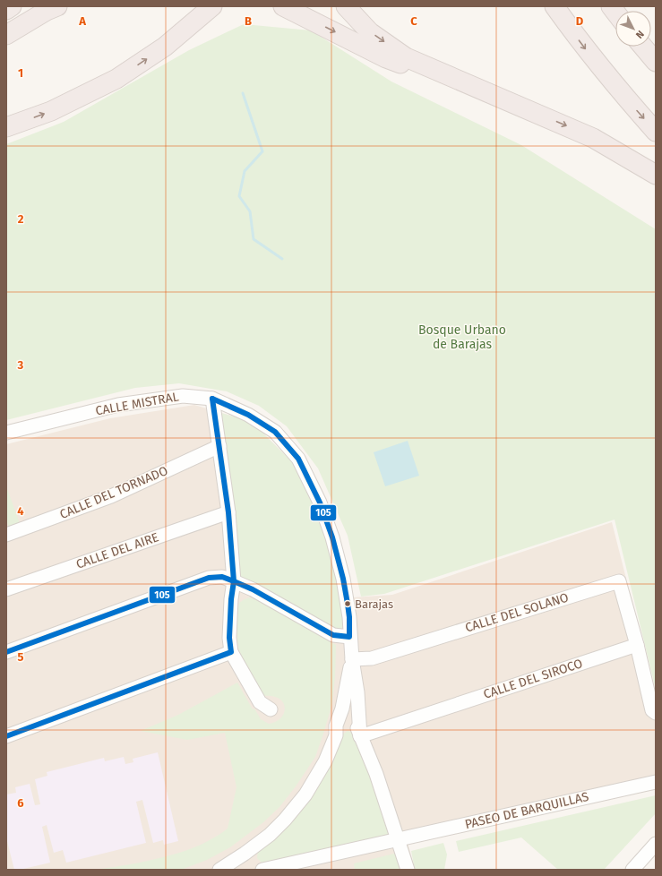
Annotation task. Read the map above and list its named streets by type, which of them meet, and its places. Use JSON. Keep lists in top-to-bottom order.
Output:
{
  "streets": {
    "street": [
      "CALLE MISTRAL",
      "CALLE DEL TORNADO",
      "CALLE DEL AIRE",
      "CALLE DEL SOLANO",
      "CALLE DEL SIROCO",
      "PASEO DE BARQUILLAS"
    ]
  },
  "crossings": [
    ["CALLE MISTRAL", "CALLE DEL SOLANO"],
    ["CALLE DEL SOLANO", "CALLE DEL SIROCO"]
  ],
  "parks": ["Bosque Urbano de Barajas"],
  "places": ["Barajas"],
  "lines": ["transit line 105"],
  "north": "bottom right",
  "grid": {
    "columns": [
      "A",
      "B",
      "C",
      "D"
    ],
    "rows": [
      "1",
      "2",
      "3",
      "4",
      "5",
      "6"
    ]
  }
}
